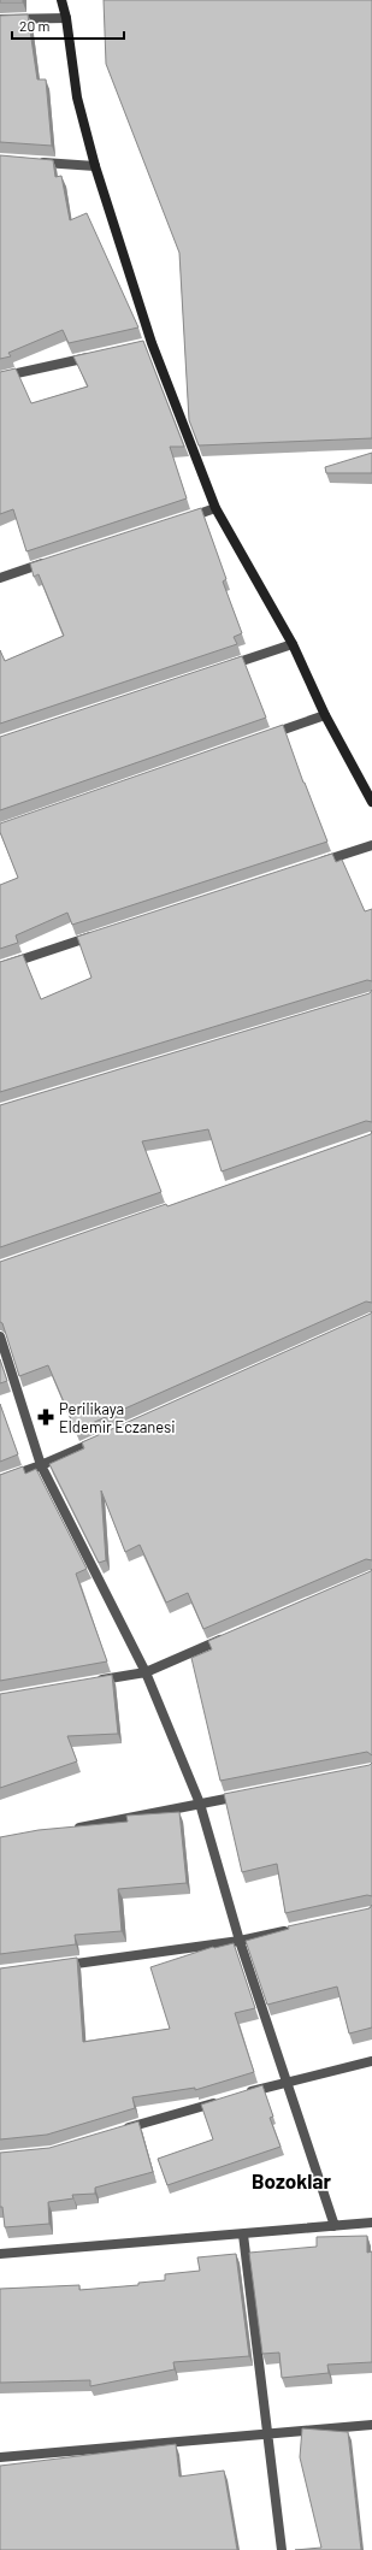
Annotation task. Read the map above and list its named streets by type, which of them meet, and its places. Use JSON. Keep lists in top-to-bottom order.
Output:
{
  "districts": ["Bozoklar"],
  "places": {
    "pharmacy": ["Perilikaya Eldemir Eczanesi"]
  },
  "scale_bar": "20 m"
}
